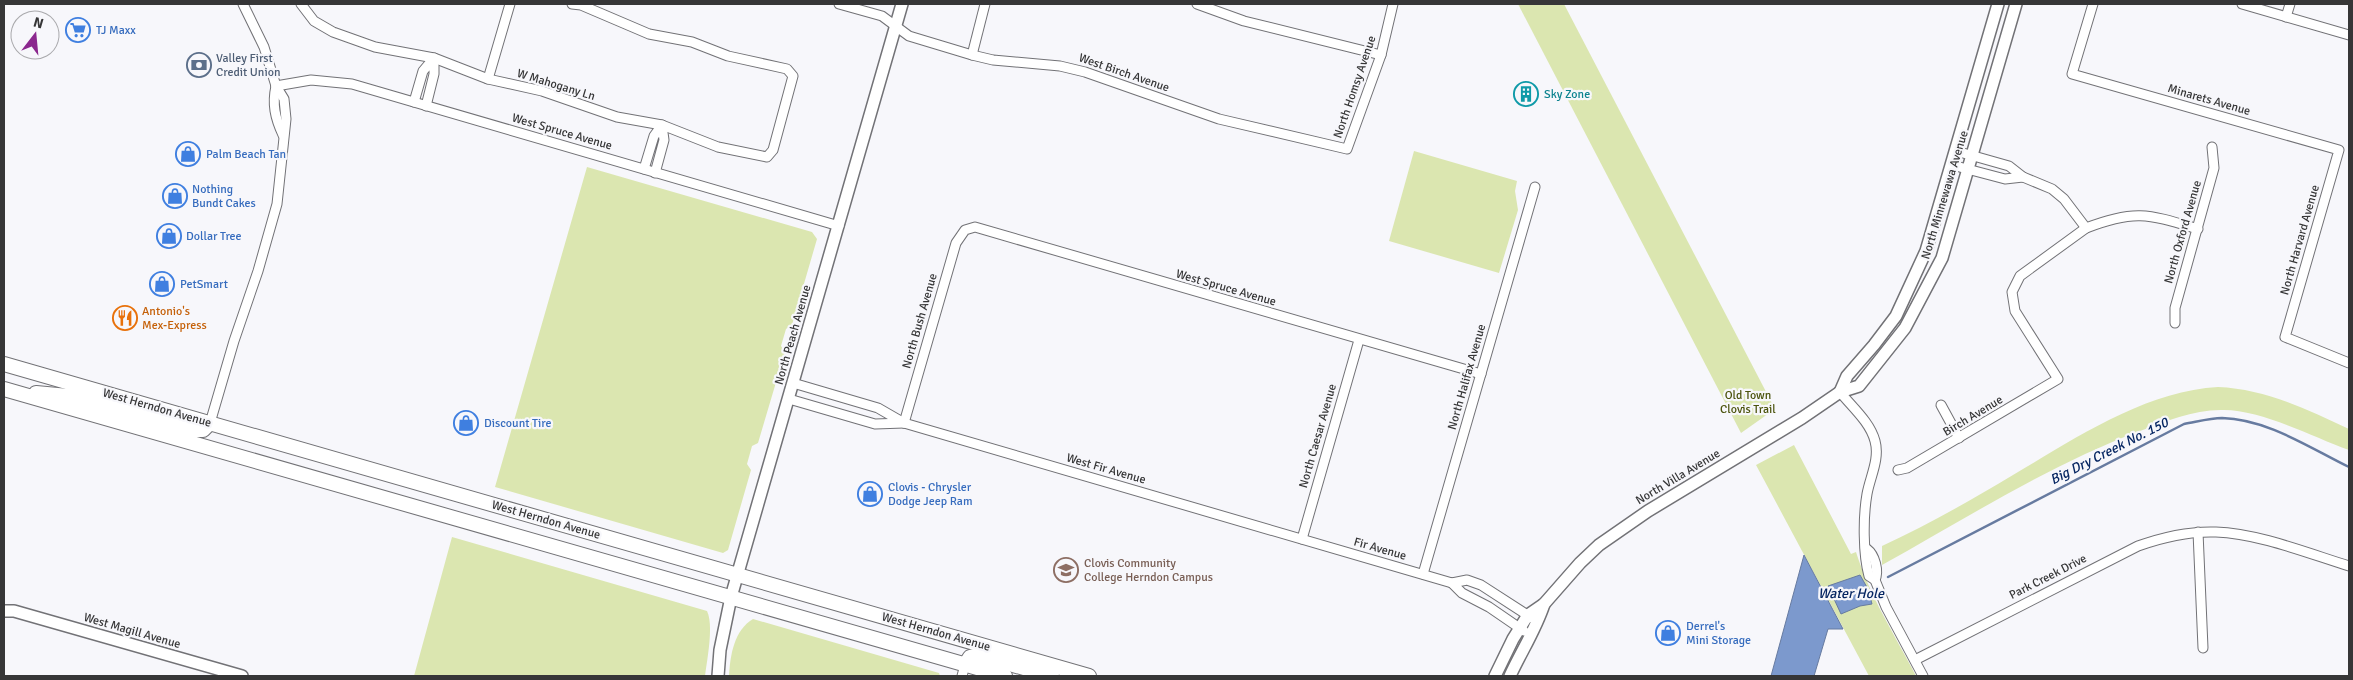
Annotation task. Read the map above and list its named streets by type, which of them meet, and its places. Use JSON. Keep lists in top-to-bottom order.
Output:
{
  "streets": {
    "main road": [
      "North Minnewawa Avenue",
      "North Peach Avenue",
      "West Herndon Avenue",
      "North Villa Avenue",
      "West Magill Avenue"
    ],
    "street": [
      "West Birch Avenue",
      "W Mahogany Ln",
      "North Homsy Avenue",
      "Minarets Avenue",
      "West Spruce Avenue",
      "North Oxford Avenue",
      "North Harvard Avenue",
      "North Bush Avenue",
      "North Halifax Avenue",
      "Birch Avenue",
      "North Caesar Avenue",
      "West Fir Avenue",
      "Fir Avenue",
      "Park Creek Drive"
    ]
  },
  "crossings": [
    ["West Birch Avenue", "North Homsy Avenue"],
    ["West Birch Avenue", "North Peach Avenue"],
    ["Minarets Avenue", "North Harvard Avenue"],
    ["West Spruce Avenue", "North Bush Avenue"],
    ["West Spruce Avenue", "North Peach Avenue"],
    ["West Spruce Avenue", "North Halifax Avenue"],
    ["West Spruce Avenue", "North Caesar Avenue"],
    ["North Minnewawa Avenue", "North Villa Avenue"],
    ["North Bush Avenue", "West Fir Avenue"],
    ["North Peach Avenue", "West Herndon Avenue"],
    ["North Peach Avenue", "West Fir Avenue"],
    ["North Halifax Avenue", "Fir Avenue"],
    ["North Caesar Avenue", "West Fir Avenue"],
    ["North Caesar Avenue", "Fir Avenue"],
    ["West Fir Avenue", "Fir Avenue"],
    ["North Villa Avenue", "Fir Avenue"]
  ],
  "water": ["Big Dry Creek No. 150", "Water Hole"],
  "parks": ["Old Town Clovis Trail"],
  "places": {
    "supermarket": ["TJ Maxx"],
    "bank": ["Valley First Credit Union"],
    "building": ["Sky Zone"],
    "shop": [
      "Palm Beach Tan",
      "Nothing Bundt Cakes",
      "Dollar Tree",
      "PetSmart",
      "Discount Tire",
      "Clovis - Chrysler Dodge Jeep Ram",
      "Derrel's Mini Storage"
    ],
    "restaurant": ["Antonio's Mex-Express"],
    "school or university": ["Clovis Community College Herndon Campus"]
  },
  "north": "top"
}
